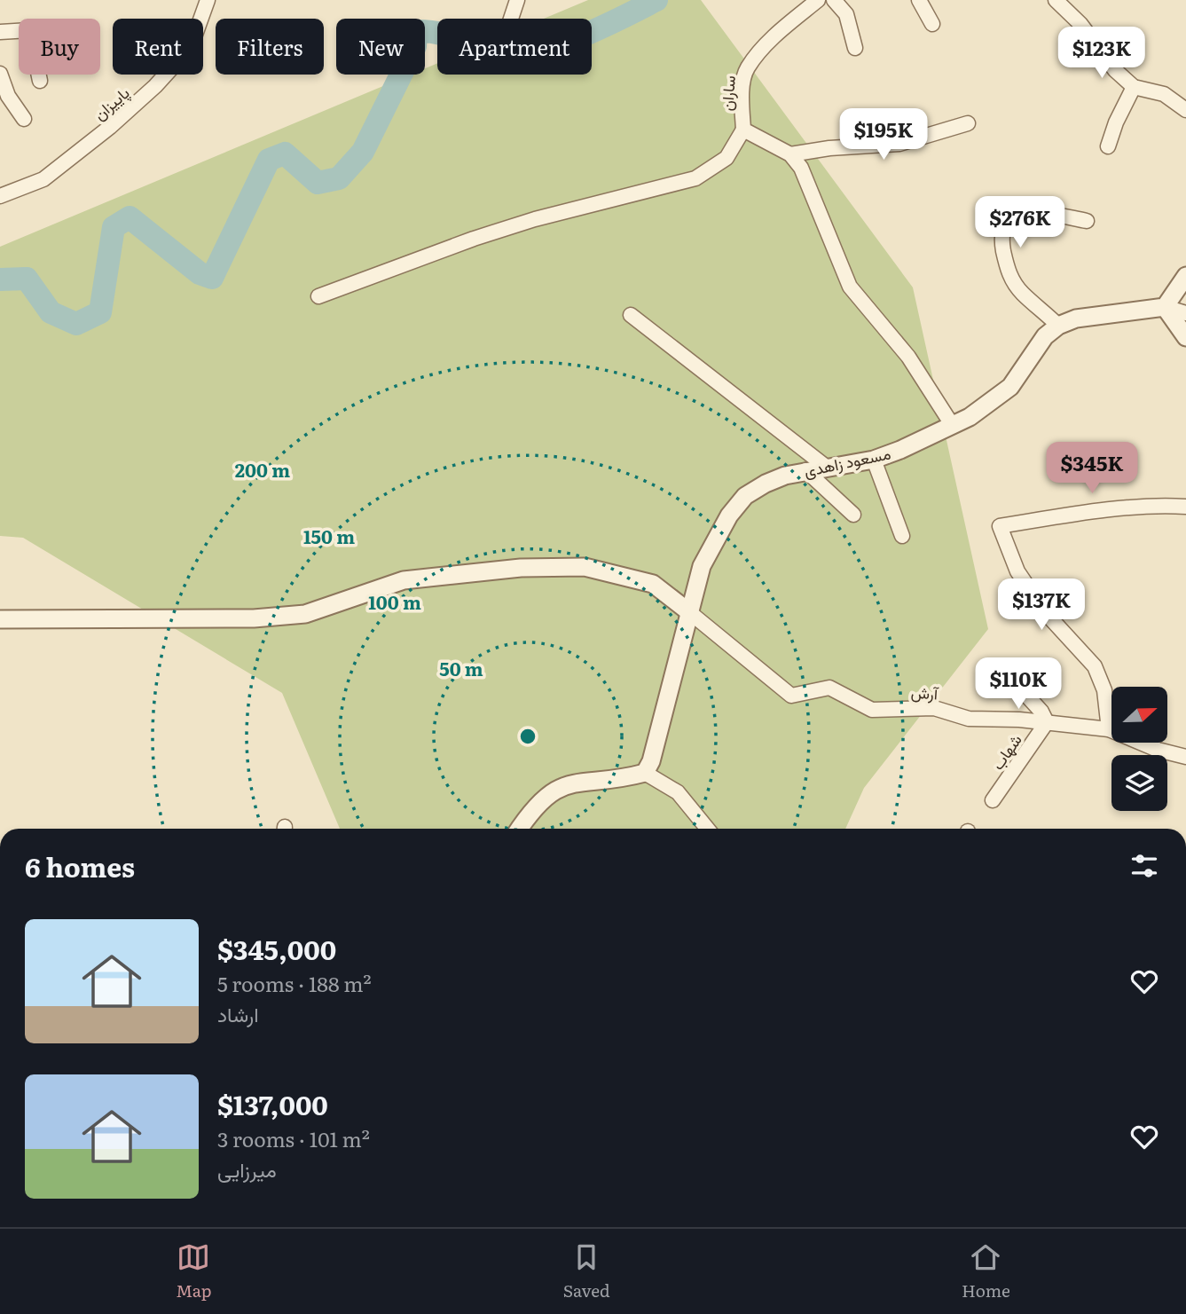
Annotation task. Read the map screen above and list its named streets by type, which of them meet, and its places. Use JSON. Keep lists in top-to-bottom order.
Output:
{
  "streets": {
    "street": [
      "ساران",
      "پاییزان",
      "مسعود زاهدی",
      "آرش",
      "شهاب"
    ]
  },
  "crossings": [
    ["مسعود زاهدی", "آرش"],
    ["آرش", "شهاب"]
  ],
  "north": "right",
  "page": {
    "chip": [
      "Buy",
      "Rent",
      "Filters",
      "New",
      "Apartment"
    ],
    "price": [
      "$123K",
      "$195K",
      "$276K",
      "$345K",
      "$137K",
      "$110K"
    ],
    "heading": "6 homes",
    "list": [
      {
        "name": "$345,000",
        "note": "5 rooms · 188 m² · ارشاد"
      },
      {
        "name": "$137,000",
        "note": "3 rooms · 101 m² · میرزایی"
      }
    ],
    "tabs": ["Map", "Saved", "Home"]
  },
  "rings": [
    "200 m",
    "150 m",
    "100 m",
    "50 m"
  ]
}
